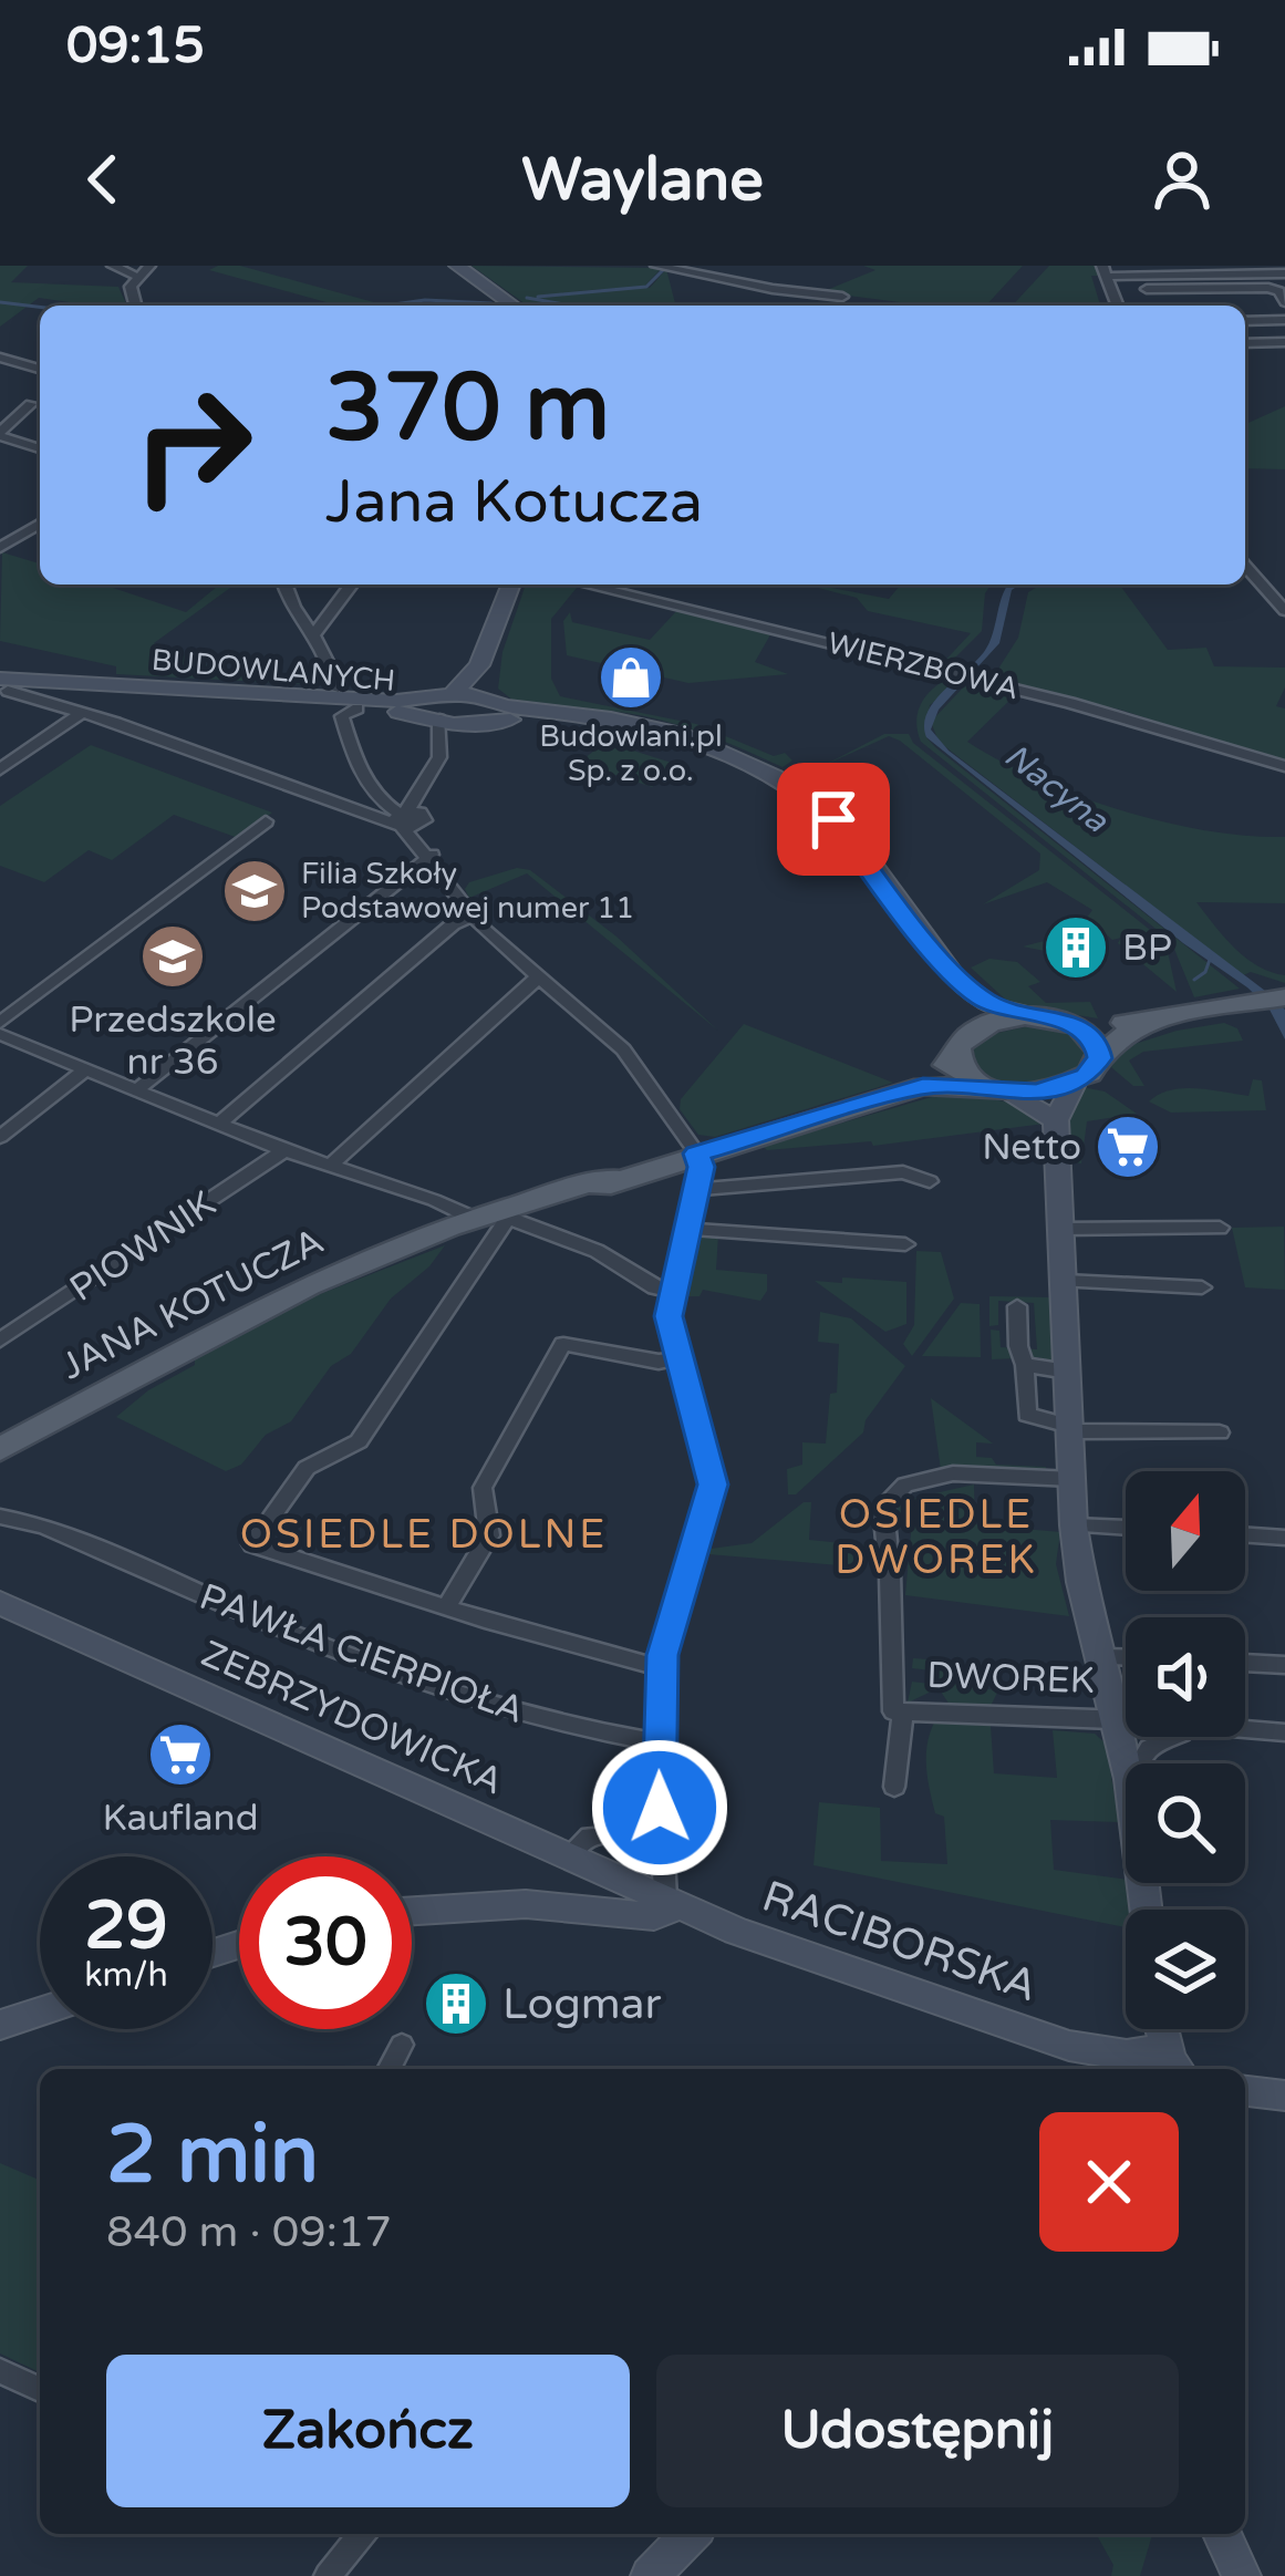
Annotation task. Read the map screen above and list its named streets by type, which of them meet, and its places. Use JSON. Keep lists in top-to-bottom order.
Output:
{
  "streets": {
    "main road": ["JANA KOTUCZA"],
    "street": [
      "WIERZBOWA",
      "BUDOWLANYCH",
      "PIOWNIK",
      "PAWŁA CIERPIOŁA",
      "DWOREK",
      "ZEBRZYDOWICKA",
      "RACIBORSKA"
    ]
  },
  "crossings": [
    ["JANA KOTUCZA", "PAWŁA CIERPIOŁA"],
    ["ZEBRZYDOWICKA", "RACIBORSKA"]
  ],
  "districts": ["OSIEDLE DWOREK", "OSIEDLE DOLNE"],
  "water": ["Nacyna"],
  "places": {
    "shop": ["Budowlani.pl Sp. z o.o."],
    "school or university": ["Filia Szkoły Podstawowej numer 11", "Przedszkole nr 36"],
    "building": ["BP", "Logmar"],
    "supermarket": ["Netto", "Kaufland"]
  },
  "north": "top",
  "page": {
    "status": "09:15",
    "header": "Waylane",
    "turn": ["370 m", "Jana Kotucza"],
    "speed": "29 km/h",
    "limit": "30",
    "heading": ["2 min", "840 m · 09:17"],
    "buttons": ["Zakończ", "Udostępnij"]
  }
}
